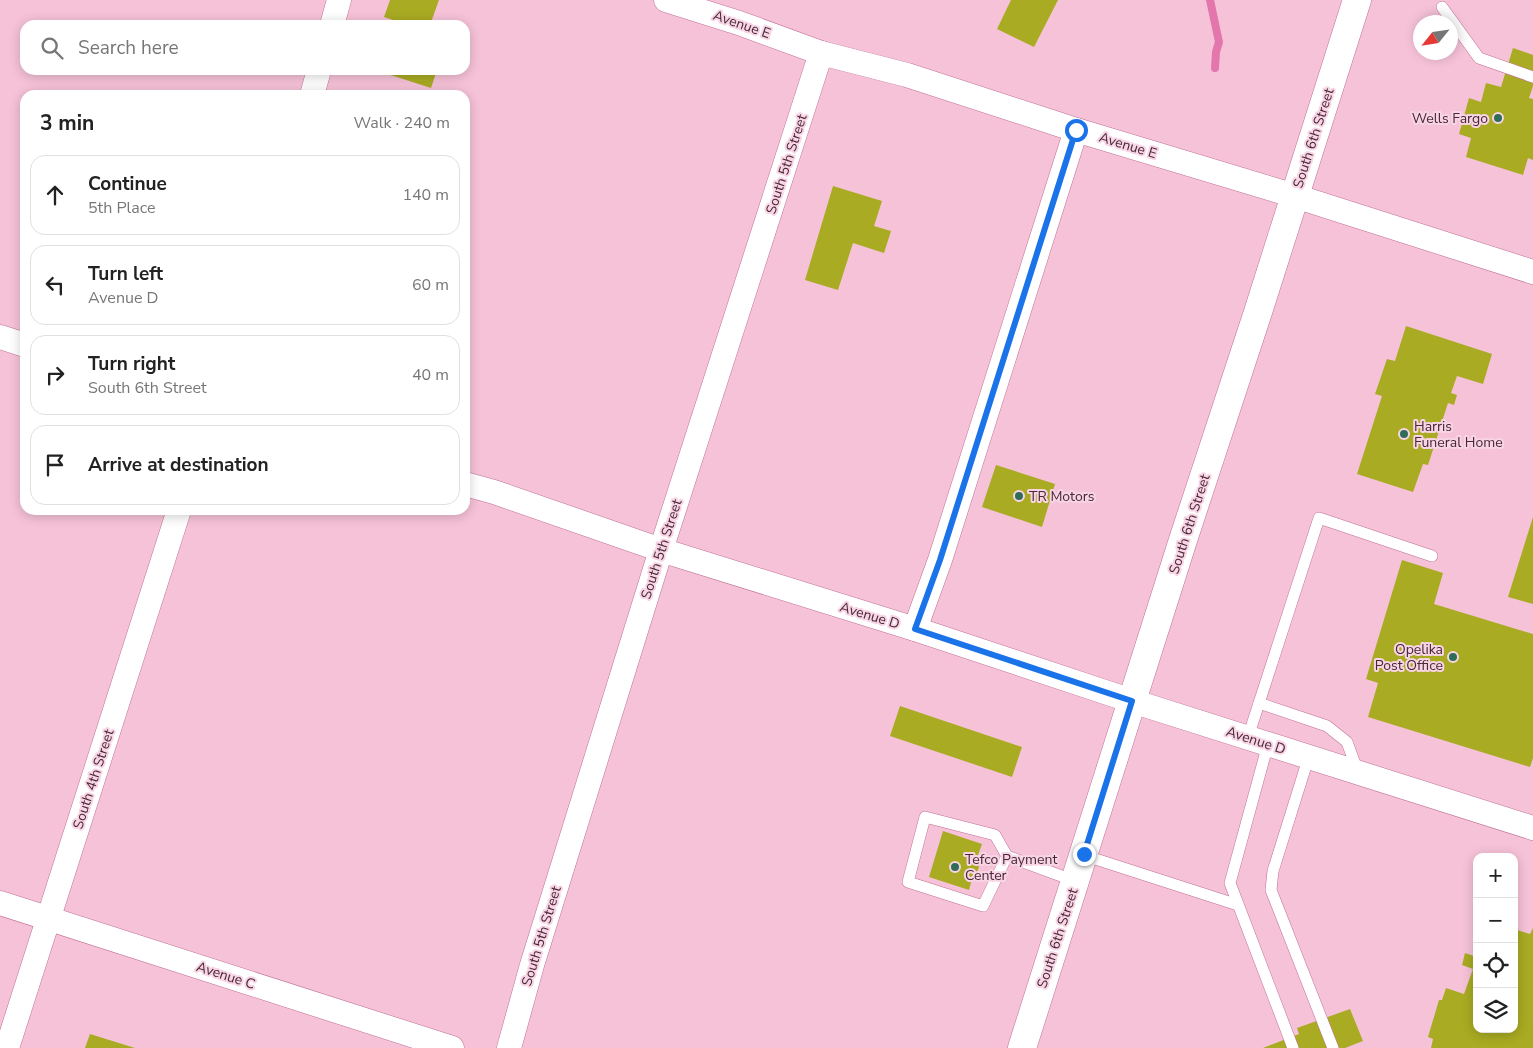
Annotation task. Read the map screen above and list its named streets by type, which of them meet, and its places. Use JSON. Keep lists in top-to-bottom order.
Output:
{
  "streets": {
    "street": [
      "Avenue E",
      "South 6th Street",
      "South 5th Street",
      "Avenue D",
      "South 4th Street",
      "Avenue C"
    ]
  },
  "crossings": [
    ["Avenue E", "South 6th Street"],
    ["Avenue E", "South 5th Street"],
    ["South 6th Street", "Avenue D"],
    ["South 5th Street", "Avenue D"],
    ["South 4th Street", "Avenue C"]
  ],
  "places": [
    "Wells Fargo",
    "Harris Funeral Home",
    "TR Motors",
    "Opelika Post Office",
    "Tefco Payment Center"
  ],
  "north": "bottom left",
  "page": {
    "search": "Search here",
    "heading": ["3 min", "Walk · 240 m"],
    "list": [
      ["Continue", "5th Place", "140 m"],
      ["Turn left", "Avenue D", "60 m"],
      ["Turn right", "South 6th Street", "40 m"],
      "Arrive at destination"
    ],
    "map_buttons": ["+", "−"]
  }
}
